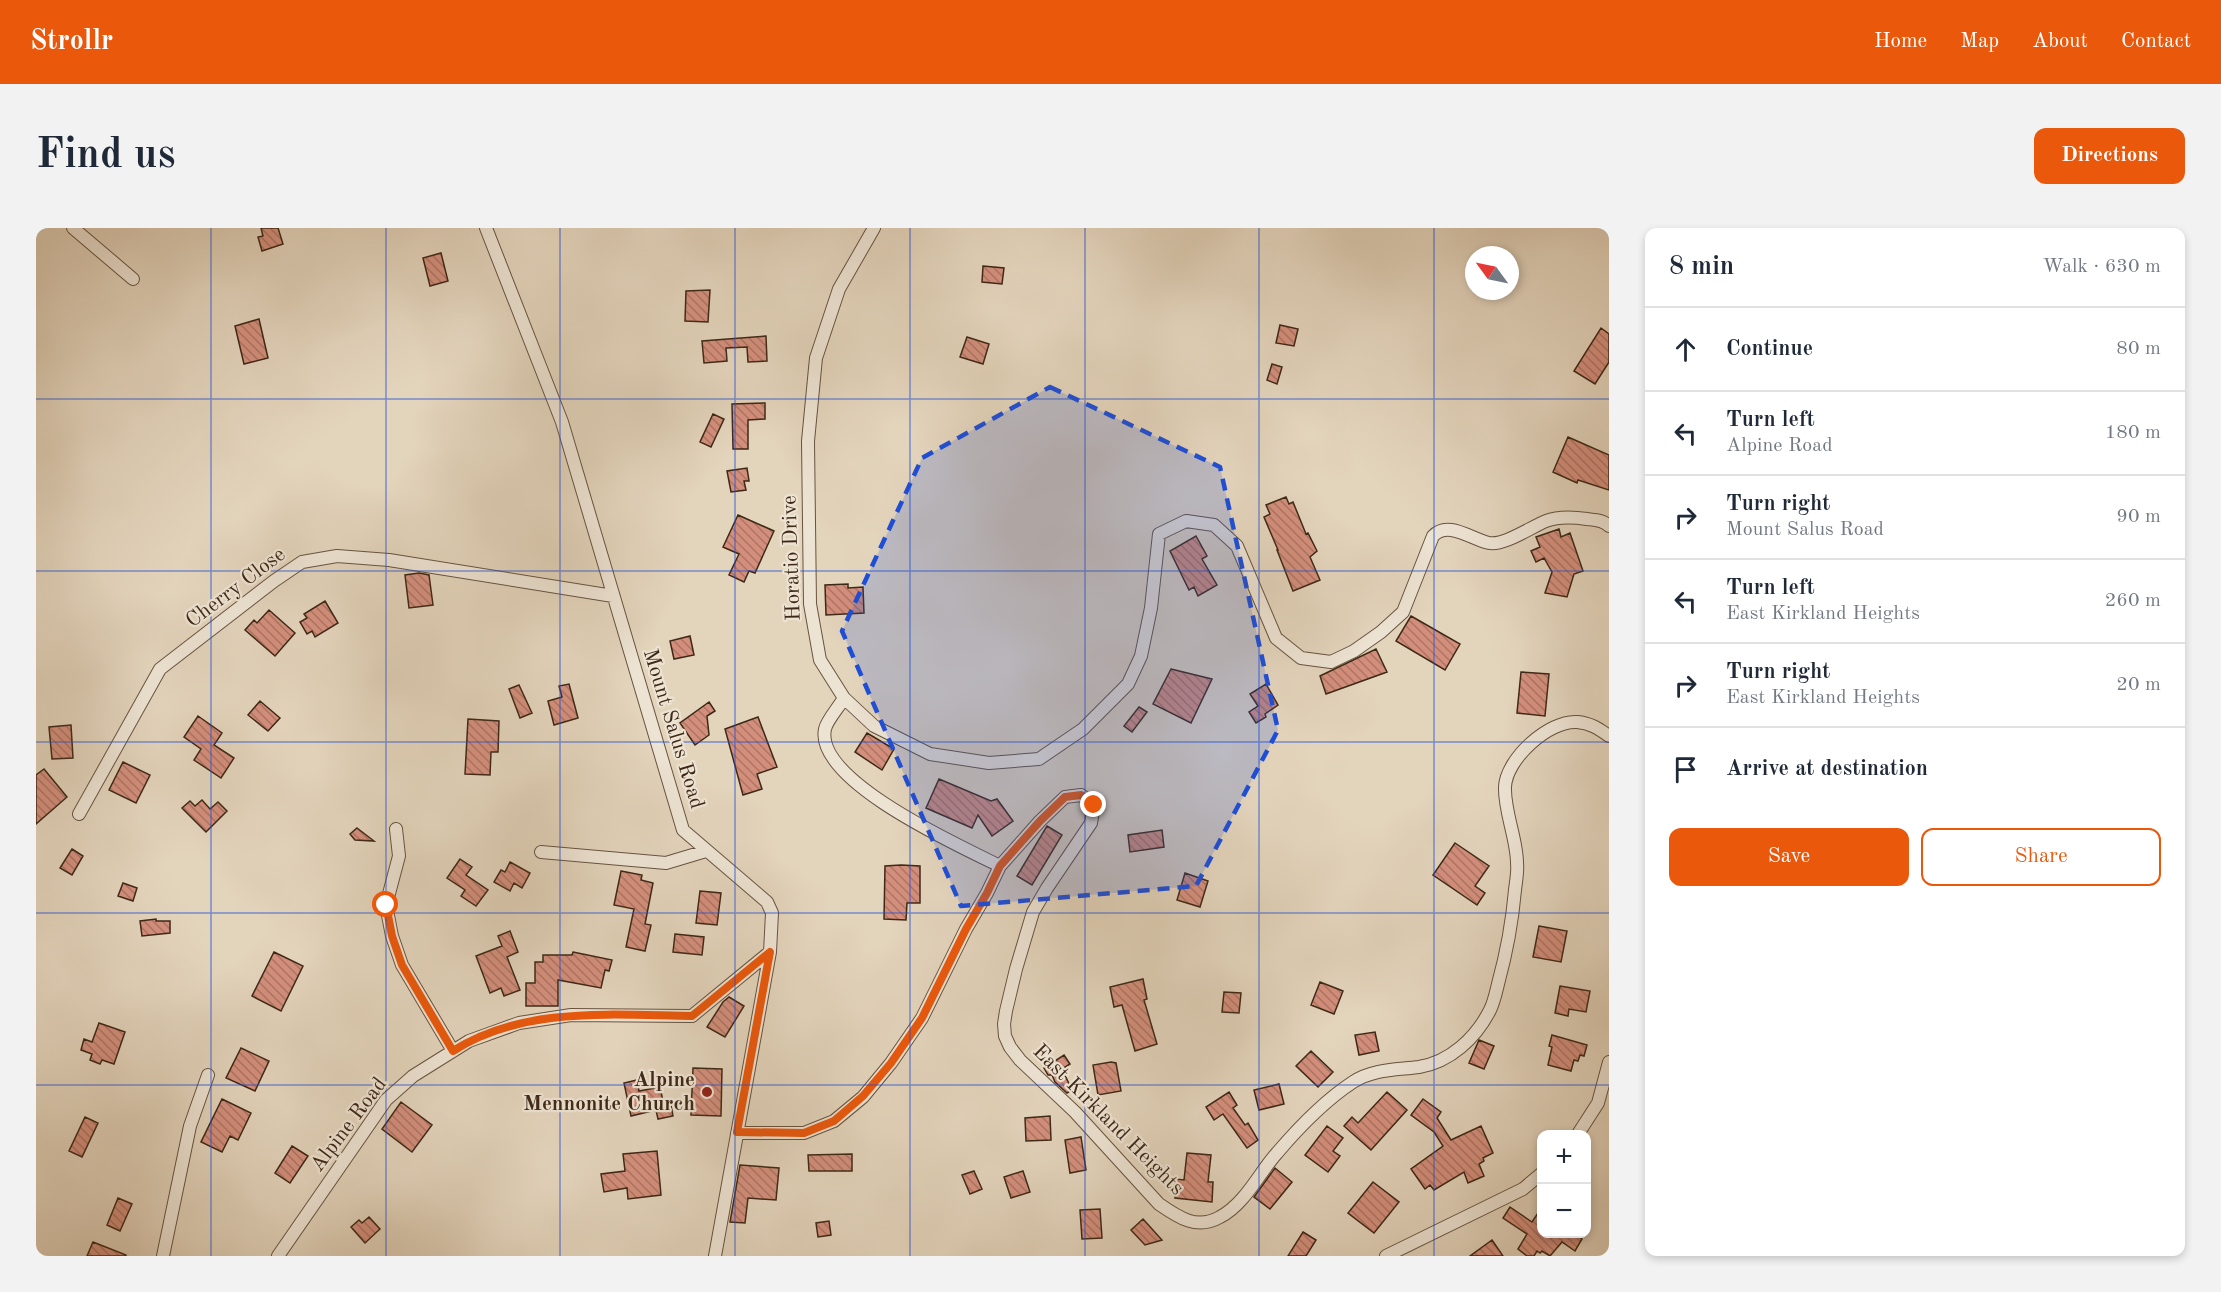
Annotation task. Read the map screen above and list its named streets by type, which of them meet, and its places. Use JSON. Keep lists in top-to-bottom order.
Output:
{
  "streets": {
    "street": [
      "Horatio Drive",
      "Cherry Close",
      "Mount Salus Road",
      "East Kirkland Heights",
      "Alpine Road"
    ]
  },
  "crossings": [
    ["Cherry Close", "Mount Salus Road"],
    ["Mount Salus Road", "East Kirkland Heights"],
    ["Mount Salus Road", "Alpine Road"]
  ],
  "places": ["Alpine Mennonite Church"],
  "north": "top left",
  "page": {
    "header": "Strollr",
    "nav": [
      "Home",
      "Map",
      "About",
      "Contact"
    ],
    "buttons": [
      "Directions",
      ["Save", "Share"]
    ],
    "title": "Find us",
    "heading": ["8 min", "Walk · 630 m"],
    "list": [
      ["Continue", "80 m"],
      ["Turn left", "Alpine Road", "180 m"],
      ["Turn right", "Mount Salus Road", "90 m"],
      ["Turn left", "East Kirkland Heights", "260 m"],
      ["Turn right", "East Kirkland Heights", "20 m"],
      "Arrive at destination"
    ],
    "map_buttons": ["+", "−"]
  }
}
